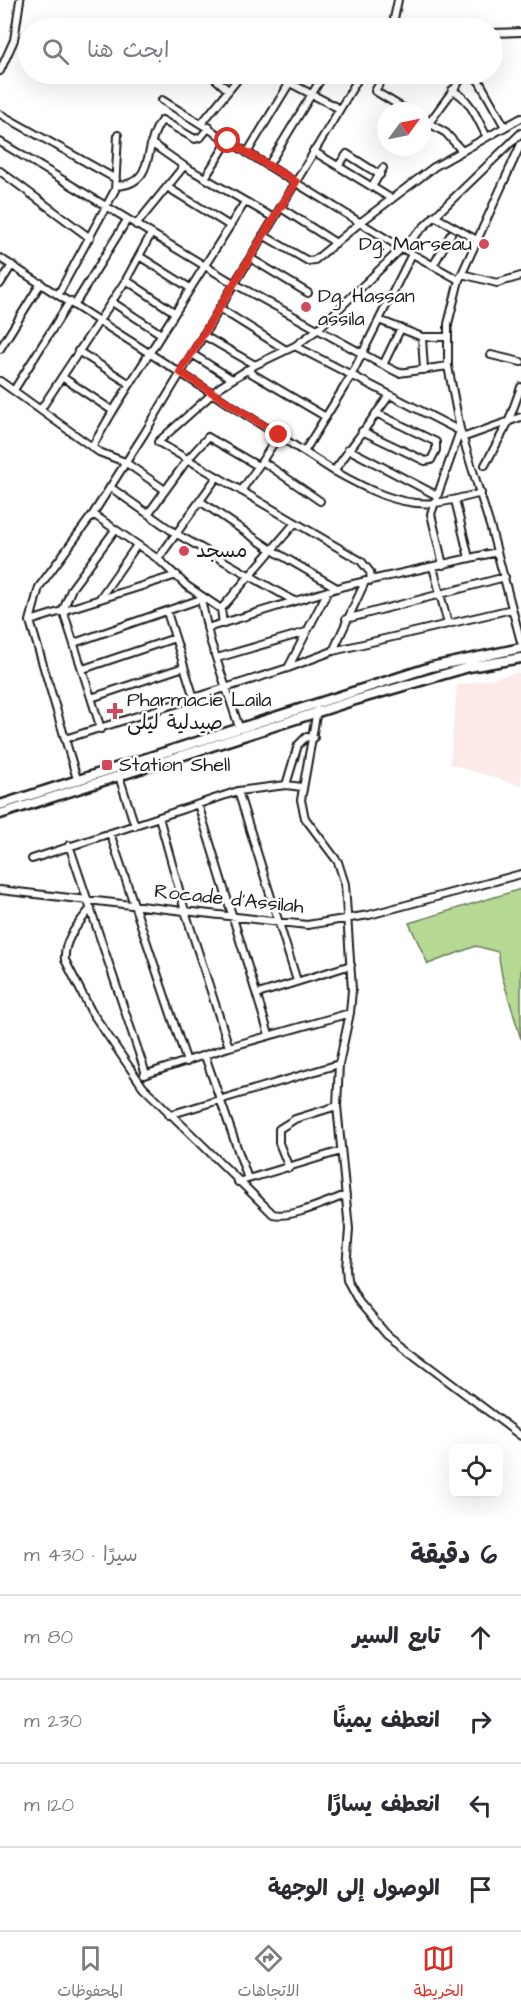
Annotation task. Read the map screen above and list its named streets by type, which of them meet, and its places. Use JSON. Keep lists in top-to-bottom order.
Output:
{
  "streets": {
    "street": ["Rocade d'Assilah"]
  },
  "places": {
    "other": ["Dg. Marseau", "Dg. Hassan assila", "مسجد"],
    "health": ["Pharmacie Laila صيدلية ليلى"],
    "transit": ["Station Shell"]
  },
  "north": "top right",
  "page": {
    "search": "ابحث هنا",
    "heading": ["6 دقيقة", "سيرًا · 430 m"],
    "list": [
      ["تابع السير", "80 m"],
      ["انعطف يمينًا", "230 m"],
      ["انعطف يسارًا", "120 m"],
      "الوصول إلى الوجهة"
    ],
    "nav": ["الخريطة", "الاتجاهات", "المحفوظات"]
  }
}
